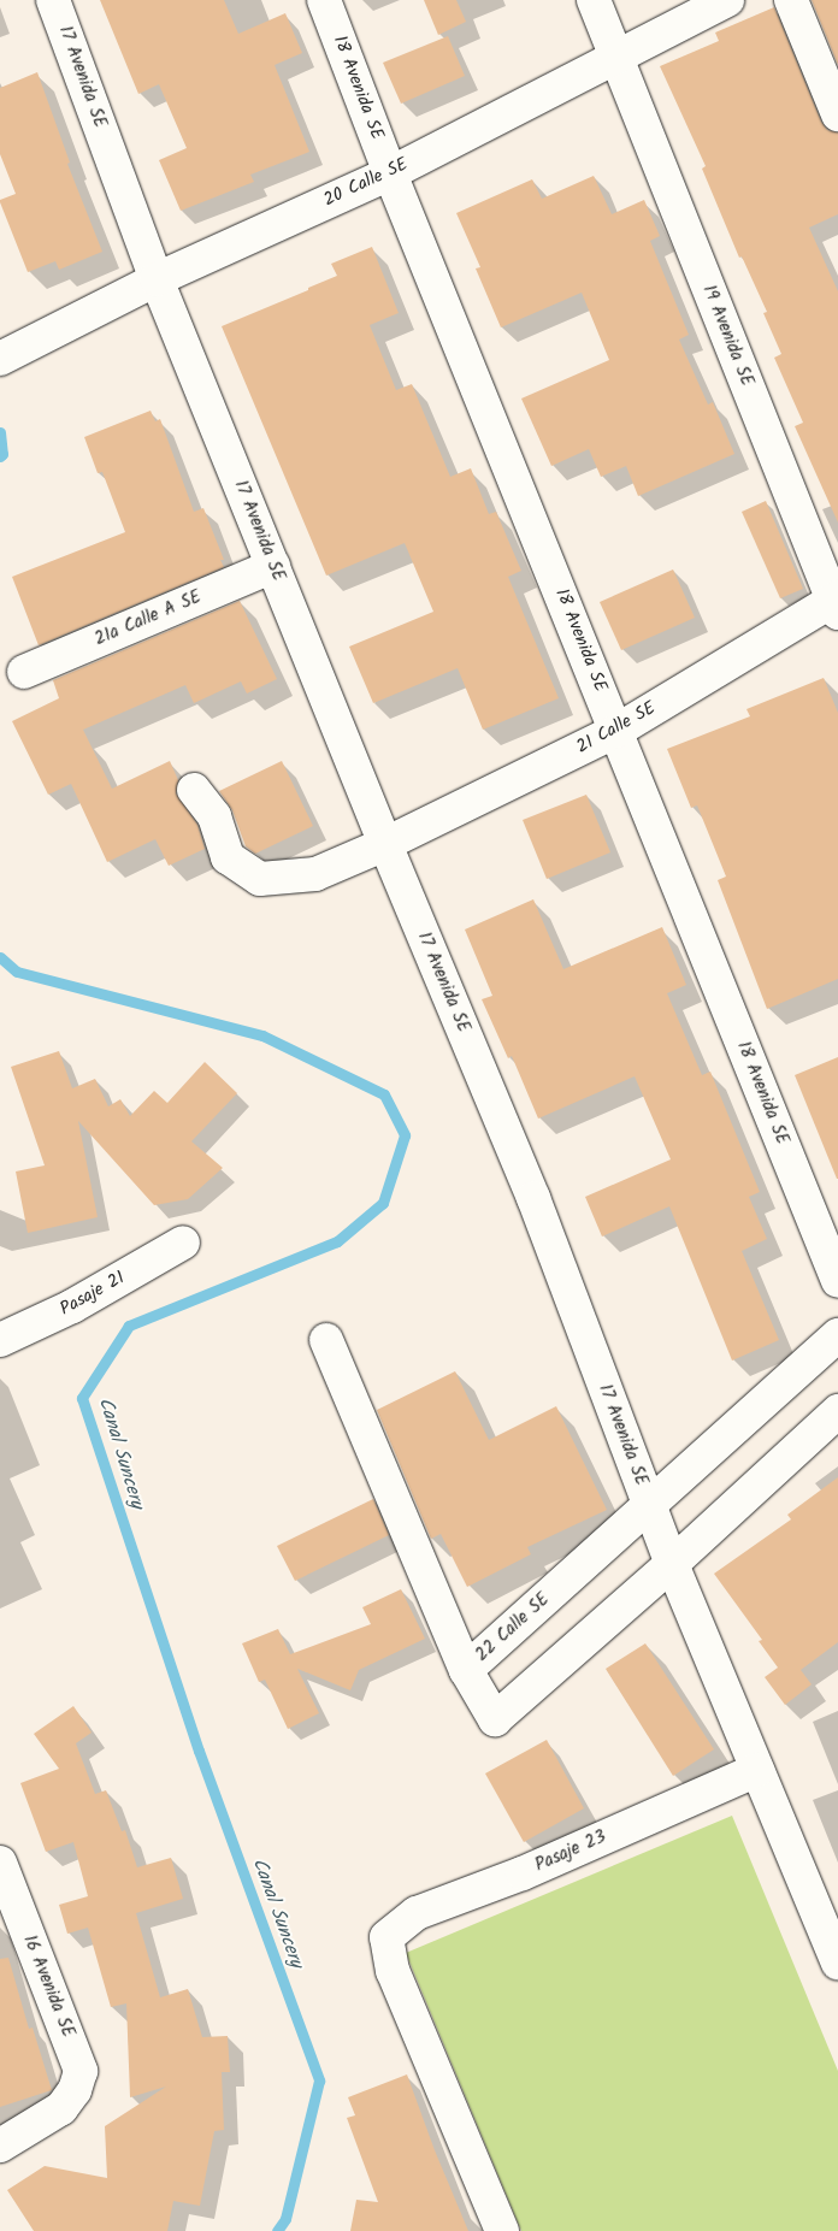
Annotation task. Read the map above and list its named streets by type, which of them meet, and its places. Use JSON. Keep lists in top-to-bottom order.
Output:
{
  "streets": {
    "street": [
      "17 Avenida SE",
      "18 Avenida SE",
      "20 Calle SE",
      "19 Avenida SE",
      "21a Calle A SE",
      "21 Calle SE",
      "Pasaje 21",
      "22 Calle SE",
      "Pasaje 23",
      "16 Avenida SE"
    ]
  },
  "crossings": [
    ["17 Avenida SE", "20 Calle SE"],
    ["17 Avenida SE", "21a Calle A SE"],
    ["17 Avenida SE", "21 Calle SE"],
    ["17 Avenida SE", "22 Calle SE"],
    ["17 Avenida SE", "Pasaje 23"],
    ["18 Avenida SE", "20 Calle SE"],
    ["18 Avenida SE", "21 Calle SE"],
    ["20 Calle SE", "19 Avenida SE"],
    ["19 Avenida SE", "21 Calle SE"]
  ],
  "water": ["Canal Suncery"]
}
